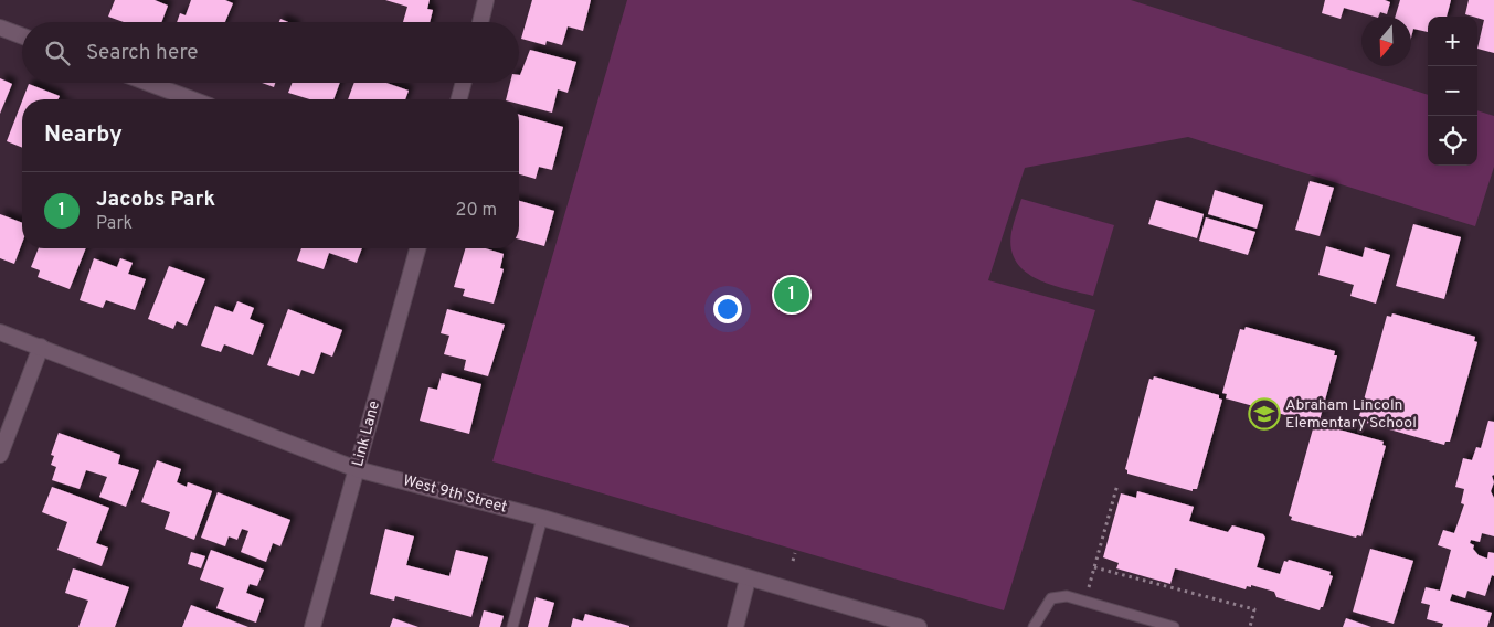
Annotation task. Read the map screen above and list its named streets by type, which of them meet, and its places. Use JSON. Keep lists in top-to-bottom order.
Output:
{
  "streets": {
    "street": ["Link Lane", "West 9th Street"]
  },
  "crossings": [
    ["Link Lane", "West 9th Street"]
  ],
  "places": {
    "school or university": ["Abraham Lincoln Elementary School"]
  },
  "north": "bottom",
  "page": {
    "map_buttons": ["+", "−"],
    "search": "Search here",
    "heading": "Nearby",
    "list": [
      {
        "mark": "1",
        "name": "Jacobs Park",
        "note": "Park",
        "value": "20 m"
      }
    ],
    "pins": "1"
  }
}
